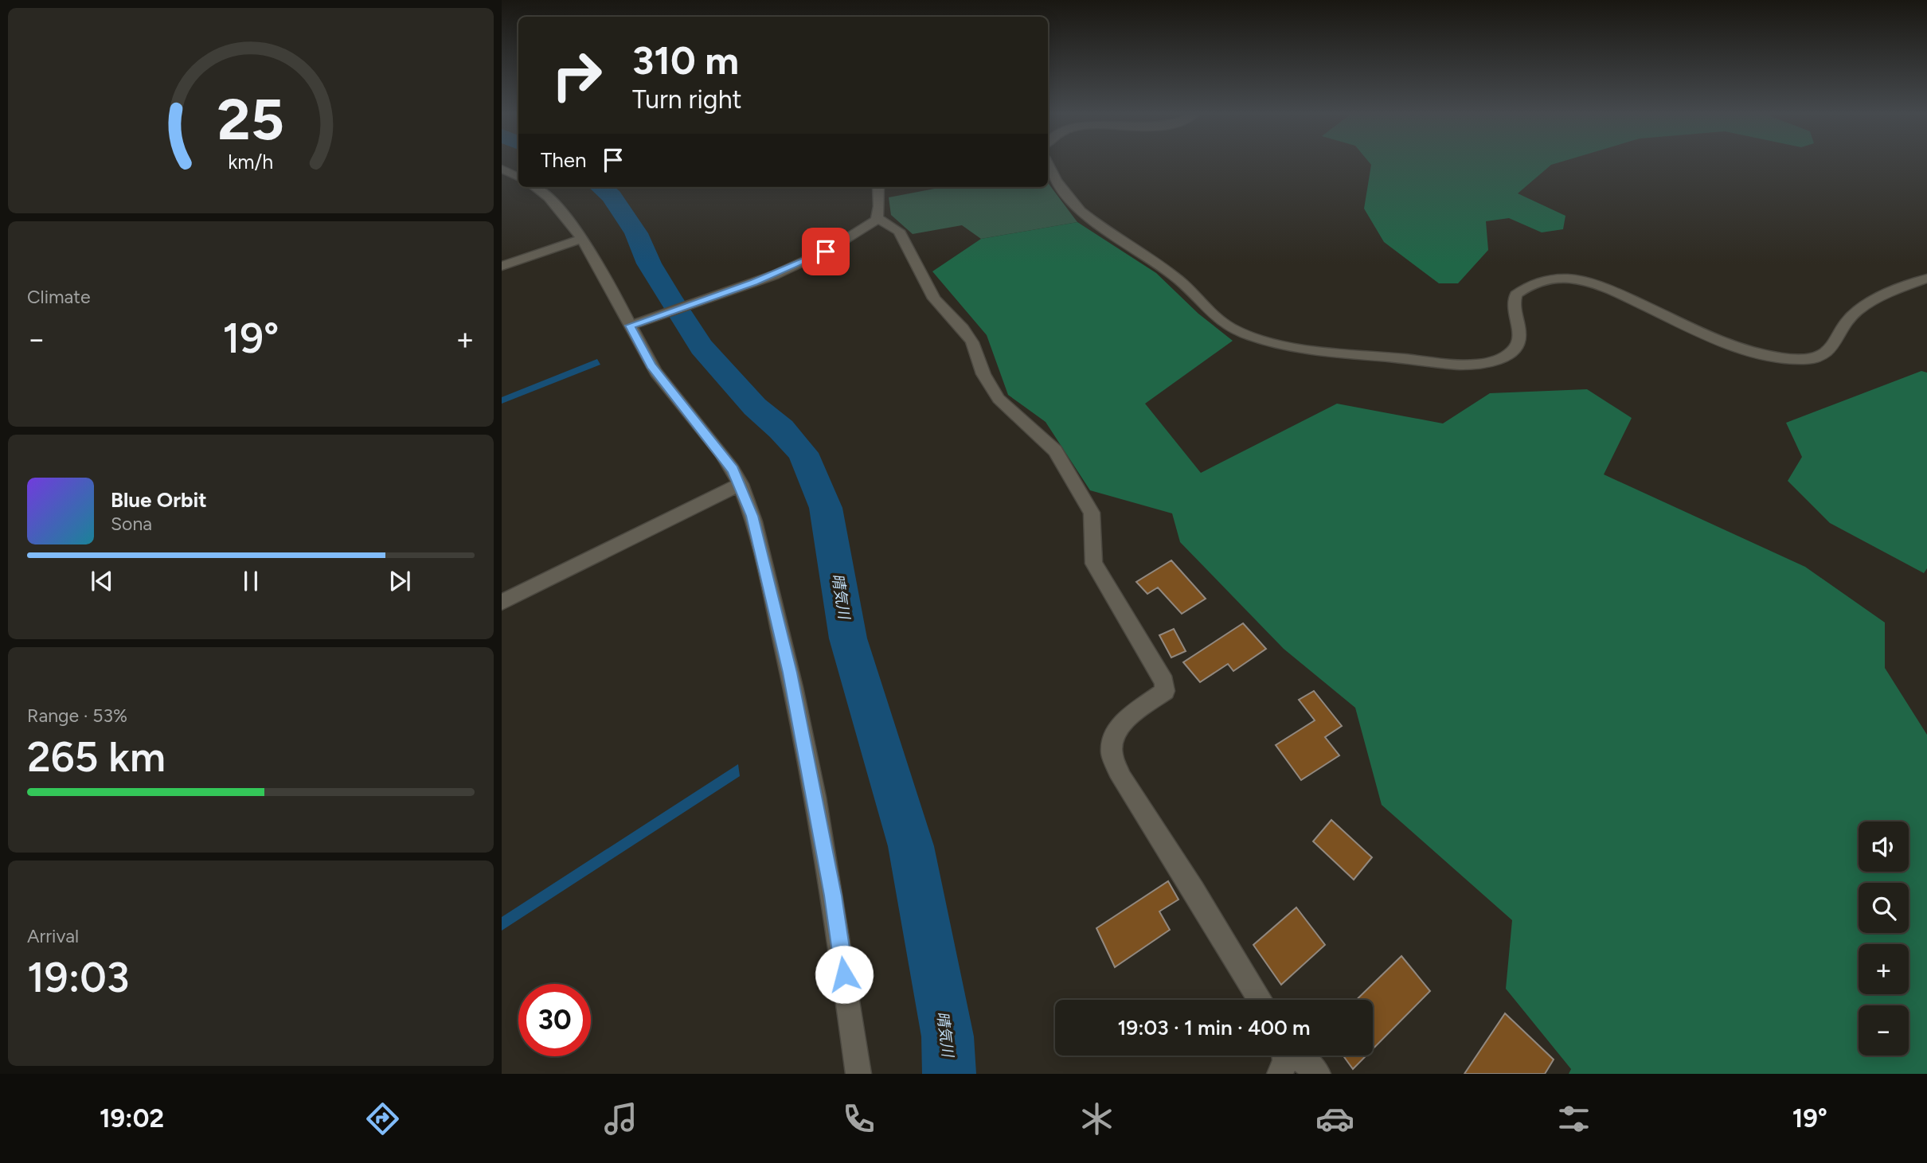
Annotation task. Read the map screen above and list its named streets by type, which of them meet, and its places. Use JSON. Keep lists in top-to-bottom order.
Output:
{
  "water": ["晴気川"],
  "page": {
    "turn": ["310 m", "Turn right"],
    "then": "Then",
    "tile": [
      "Climate",
      ["Range · 53%", "265 km"],
      ["Arrival", "19:03"]
    ],
    "heat": ["−", "19°", "+"],
    "song": ["Blue Orbit", "Sona"],
    "map_buttons": ["+", "−"],
    "limit": "30",
    "trip": "19:03 · 1 min · 400 m",
    "tabs": ["19:02", "19°"],
    "gauge": ["25", "km/h"]
  }
}
